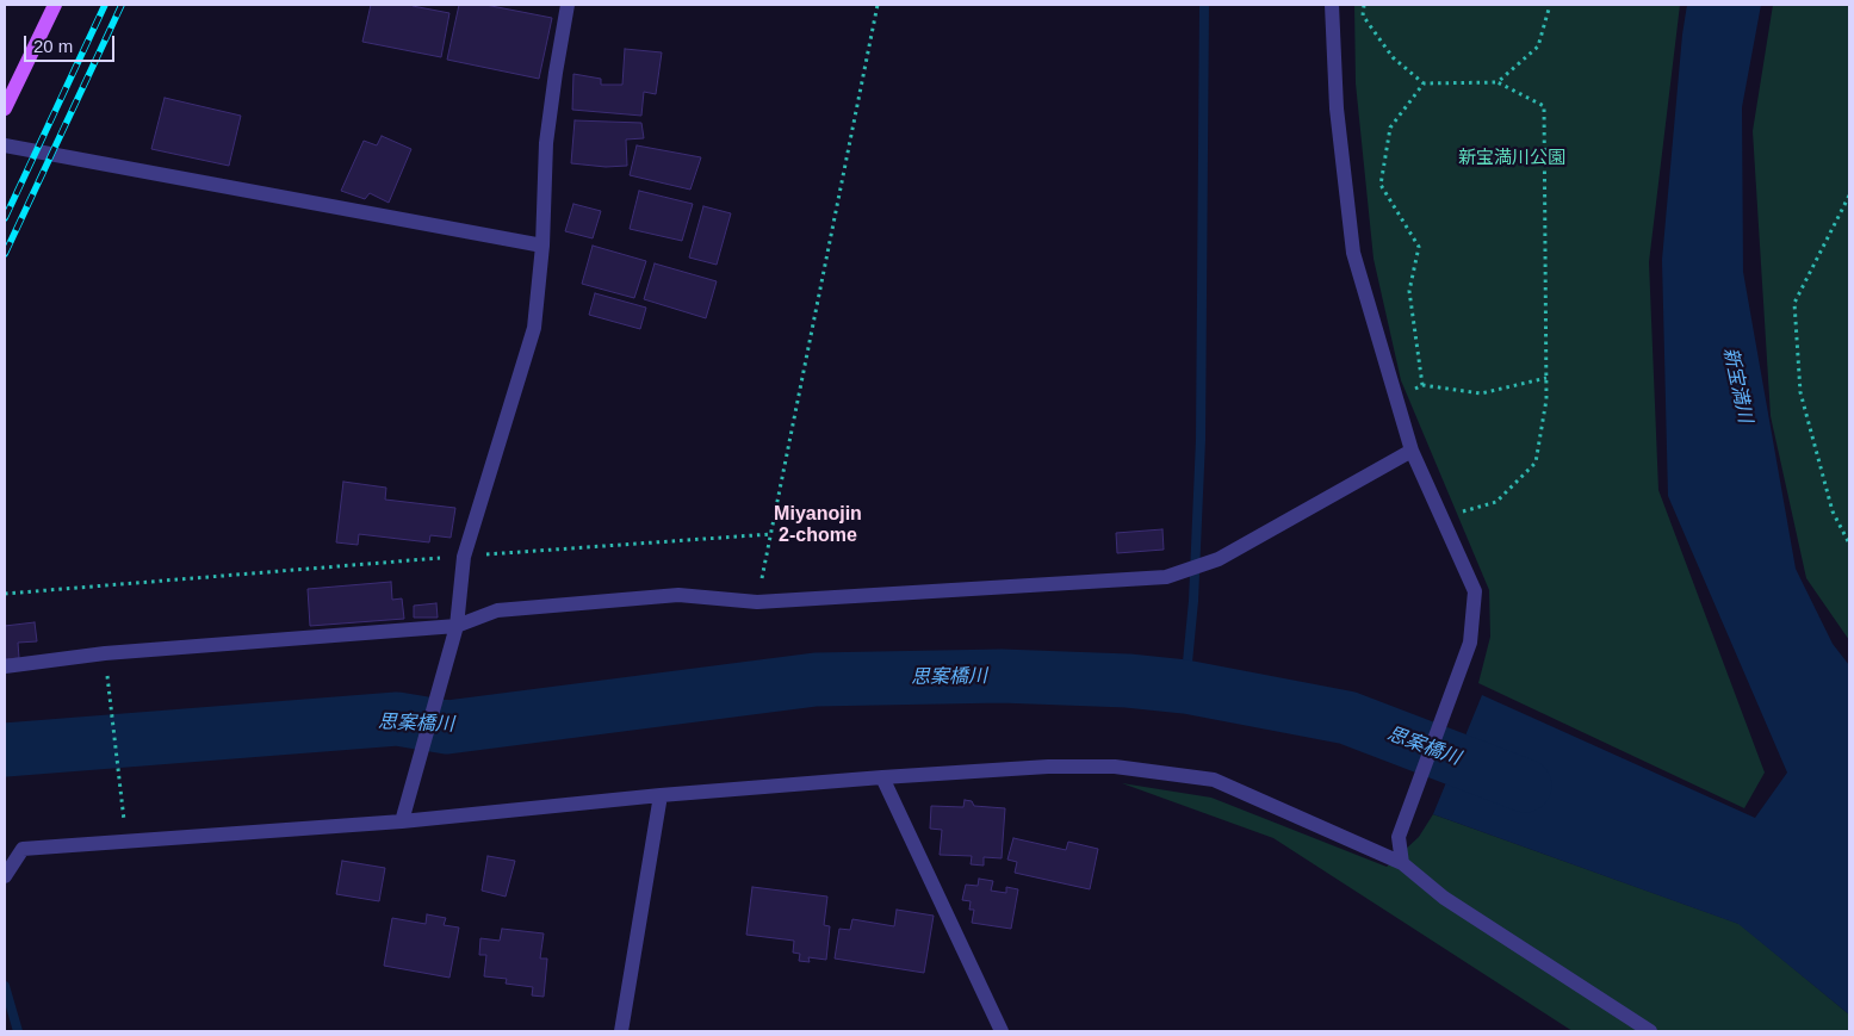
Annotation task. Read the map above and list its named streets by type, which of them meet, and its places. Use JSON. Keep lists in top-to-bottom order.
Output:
{
  "districts": ["Miyanojin 2-chome"],
  "water": ["新宝満川", "思案橋川"],
  "parks": ["新宝満川公園"],
  "scale_bar": "20 m"
}
